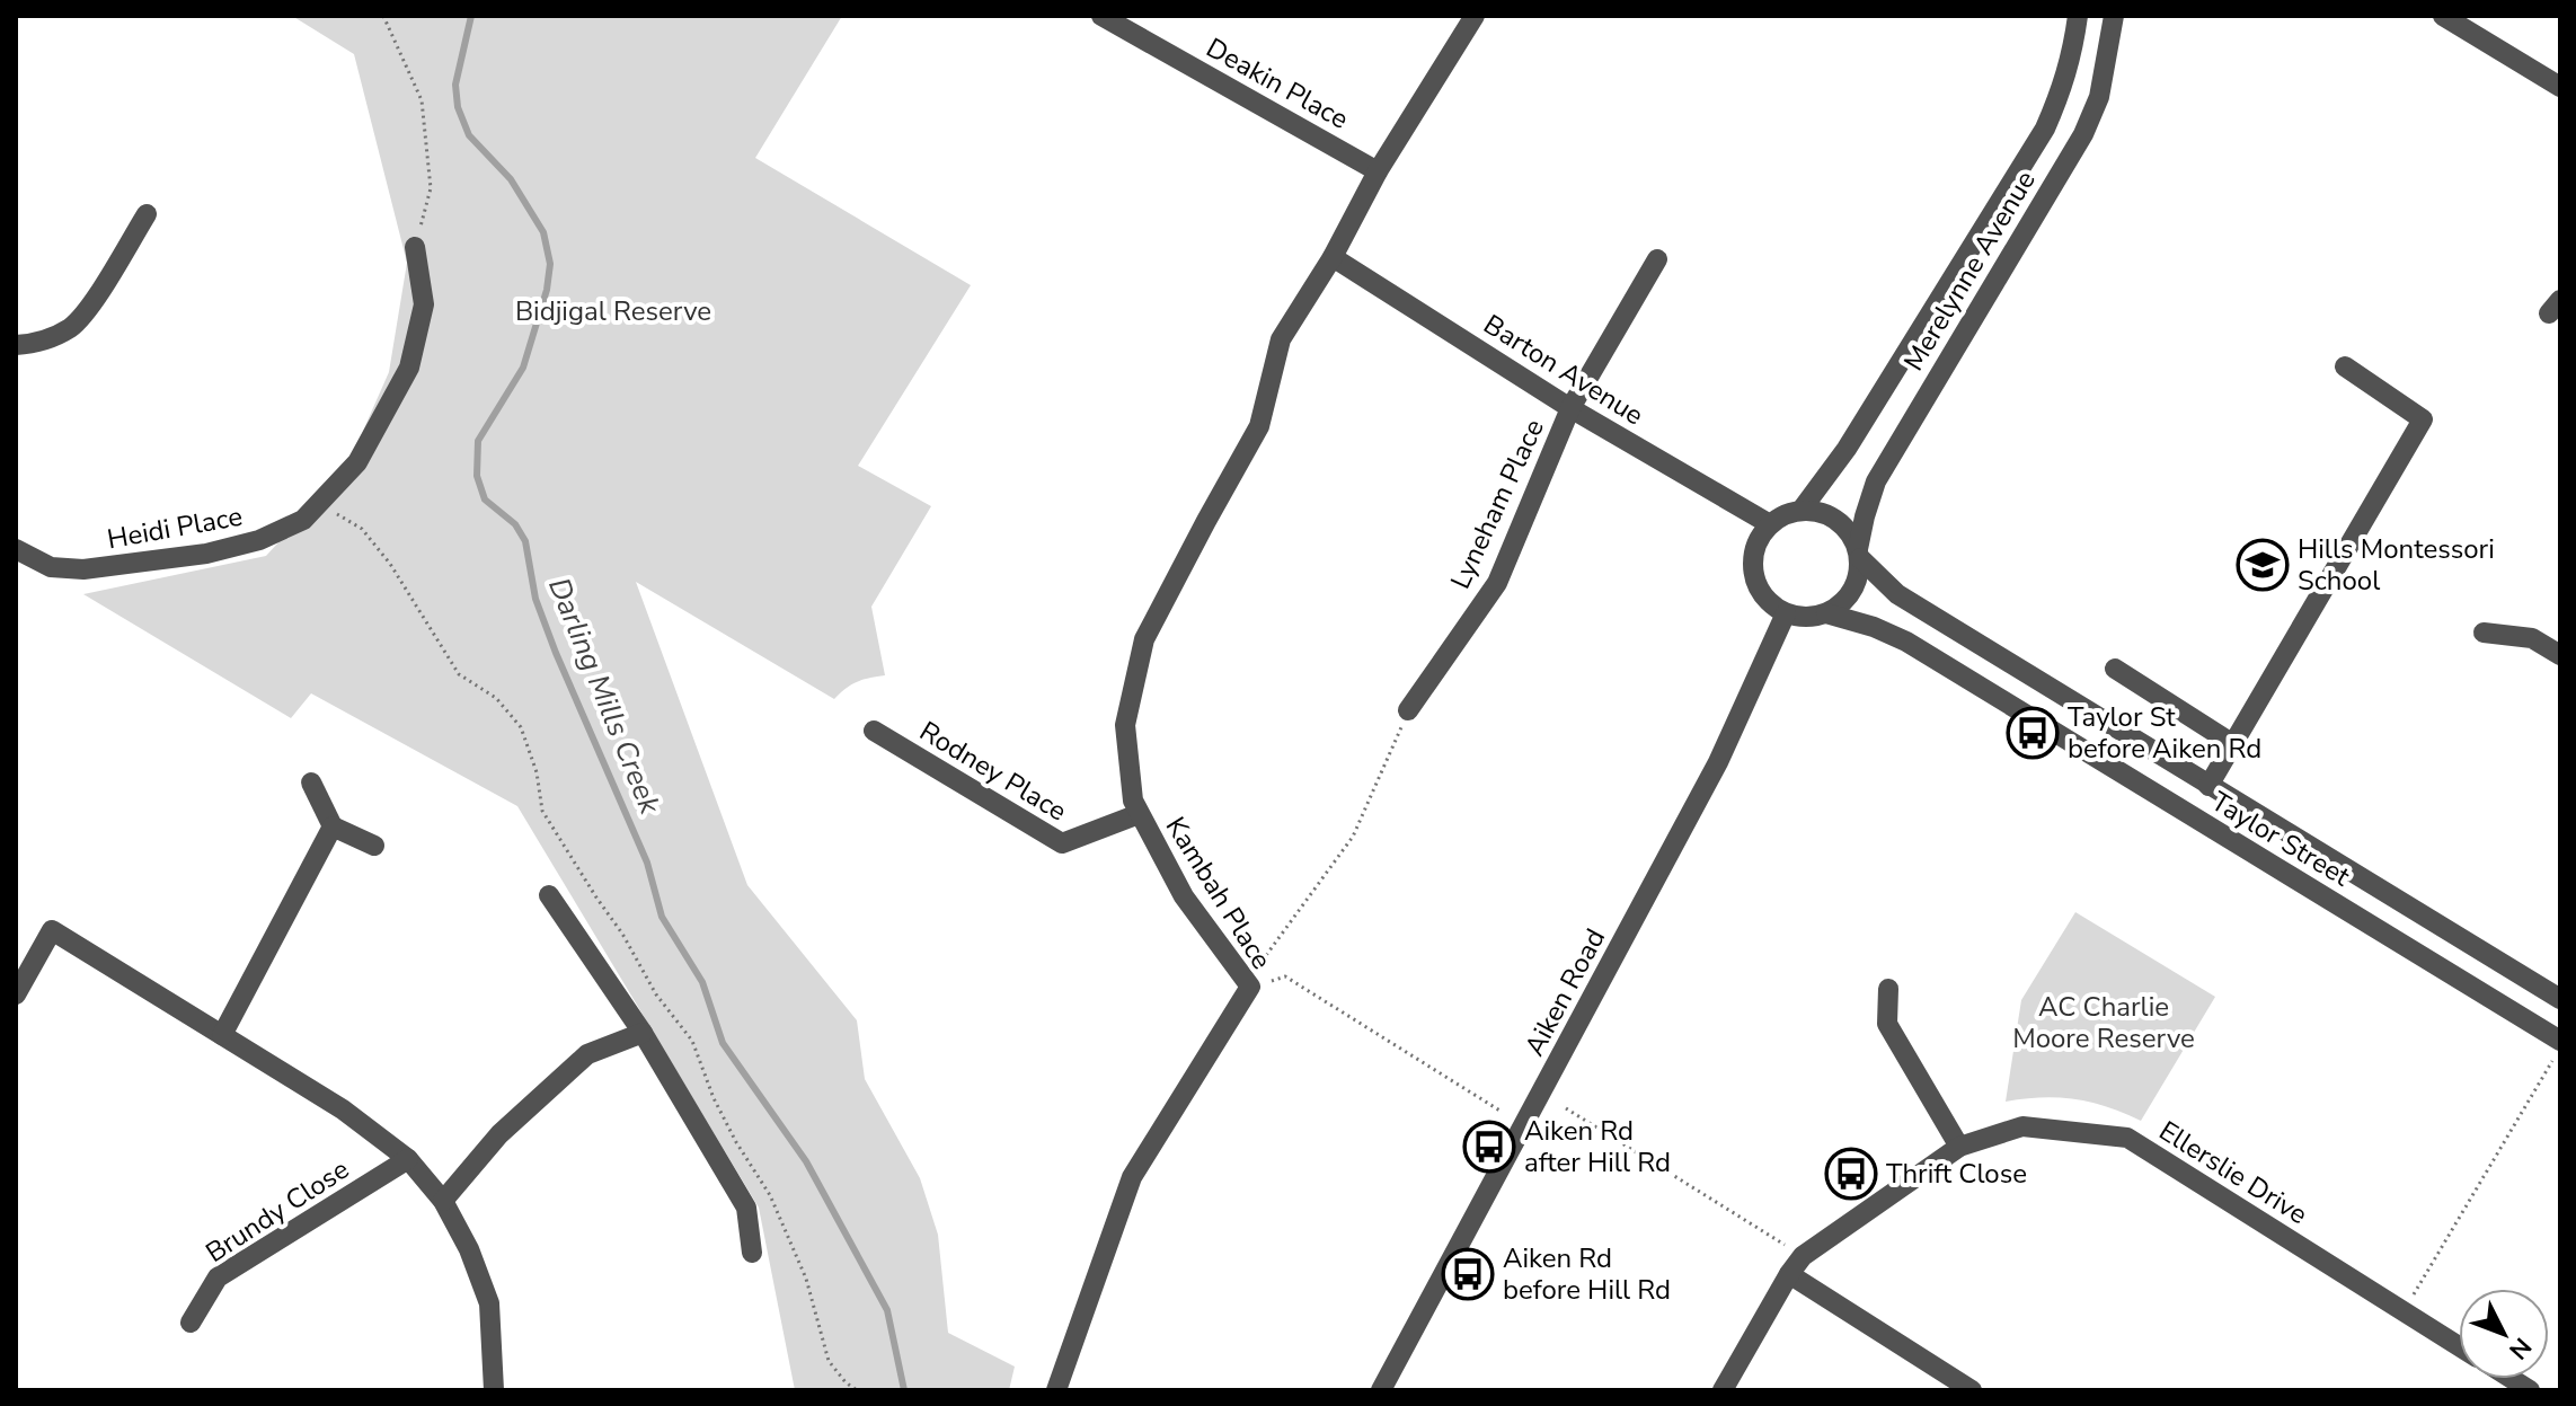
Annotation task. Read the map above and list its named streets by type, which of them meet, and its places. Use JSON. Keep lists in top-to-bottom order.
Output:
{
  "streets": {
    "street": [
      "Deakin Place",
      "Merelynne Avenue",
      "Barton Avenue",
      "Lyneham Place",
      "Heidi Place",
      "Rodney Place",
      "Taylor Street",
      "Kambah Place",
      "Aiken Road",
      "Ellerslie Drive",
      "Brundy Close"
    ]
  },
  "crossings": [
    ["Deakin Place", "Kambah Place"],
    ["Merelynne Avenue", "Barton Avenue"],
    ["Merelynne Avenue", "Taylor Street"],
    ["Merelynne Avenue", "Aiken Road"],
    ["Barton Avenue", "Lyneham Place"],
    ["Barton Avenue", "Taylor Street"],
    ["Barton Avenue", "Kambah Place"],
    ["Barton Avenue", "Aiken Road"],
    ["Rodney Place", "Kambah Place"],
    ["Taylor Street", "Aiken Road"]
  ],
  "water": ["Darling Mills Creek"],
  "parks": ["Bidjigal Reserve", "AC Charlie Moore Reserve"],
  "places": {
    "school or university": ["Hills Montessori School"],
    "bus stop": [
      "Taylor St before Aiken Rd",
      "Aiken Rd after Hill Rd",
      "Thrift Close",
      "Aiken Rd before Hill Rd"
    ]
  },
  "north": "bottom right"
}
